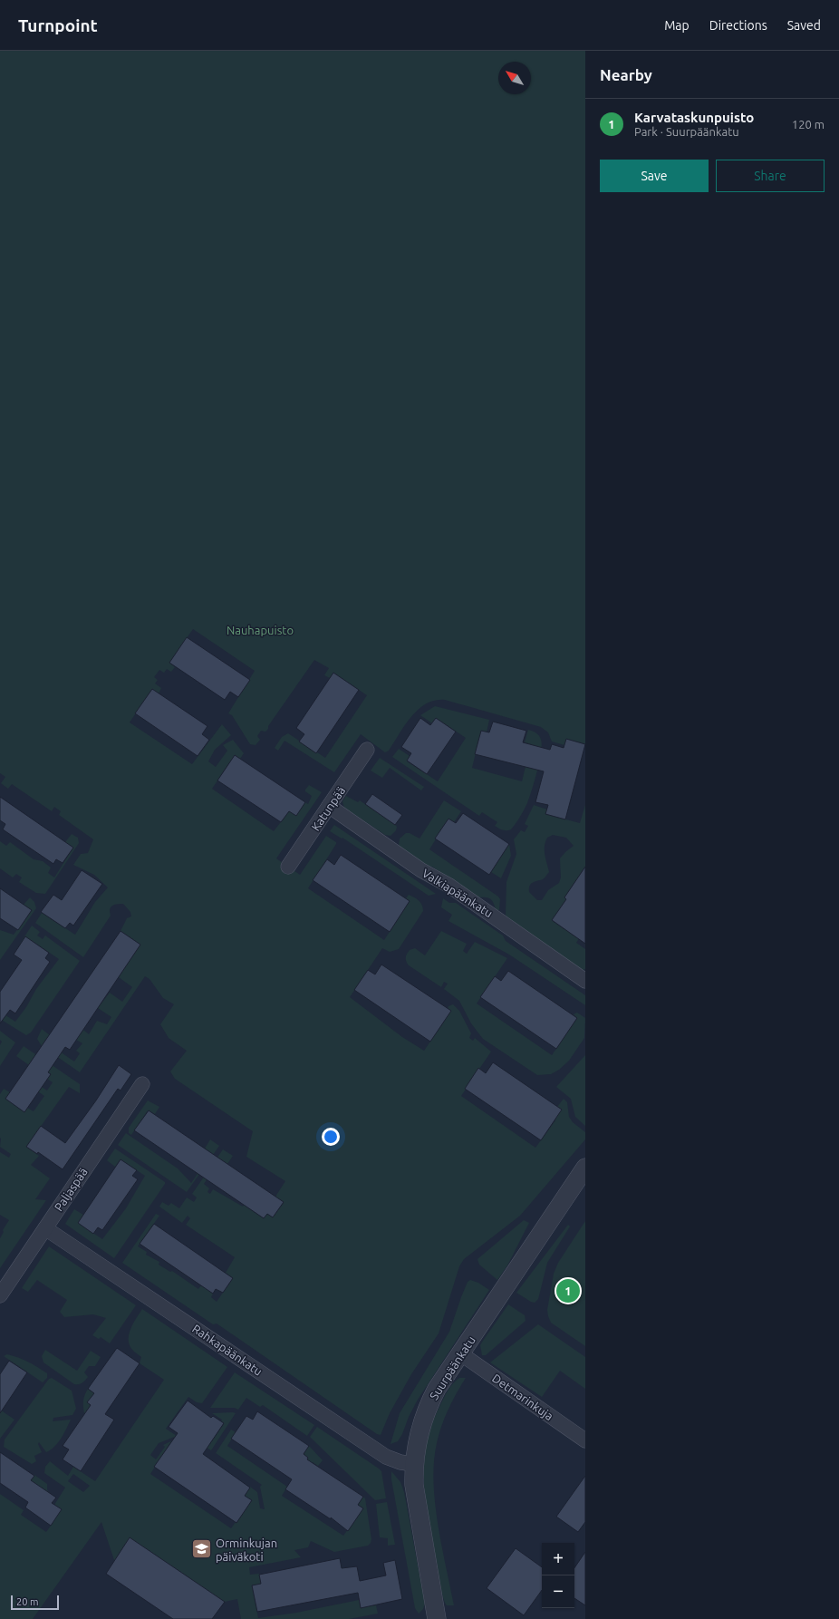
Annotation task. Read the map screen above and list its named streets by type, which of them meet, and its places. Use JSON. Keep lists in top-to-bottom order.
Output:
{
  "streets": {
    "street": [
      "Katunpää",
      "Valkiapäänkatu",
      "Paljaspää",
      "Rahkapäänkatu",
      "Suurpäänkatu",
      "Detmarinkuja"
    ]
  },
  "crossings": [
    ["Katunpää", "Valkiapäänkatu"],
    ["Paljaspää", "Rahkapäänkatu"],
    ["Rahkapäänkatu", "Suurpäänkatu"],
    ["Suurpäänkatu", "Detmarinkuja"]
  ],
  "parks": ["Nauhapuisto"],
  "places": {
    "school or university": ["Orminkujan päiväkoti"]
  },
  "scale_bar": "20 m",
  "north": "top left",
  "page": {
    "header": "Turnpoint",
    "nav": ["Map", "Directions", "Saved"],
    "heading": "Nearby",
    "list": [
      {
        "mark": "1",
        "name": "Karvataskunpuisto",
        "note": "Park · Suurpäänkatu",
        "value": "120 m"
      }
    ],
    "buttons": ["Save", "Share"],
    "pins": "1",
    "map_buttons": ["+", "−"],
    "scale": "20 m"
  }
}
